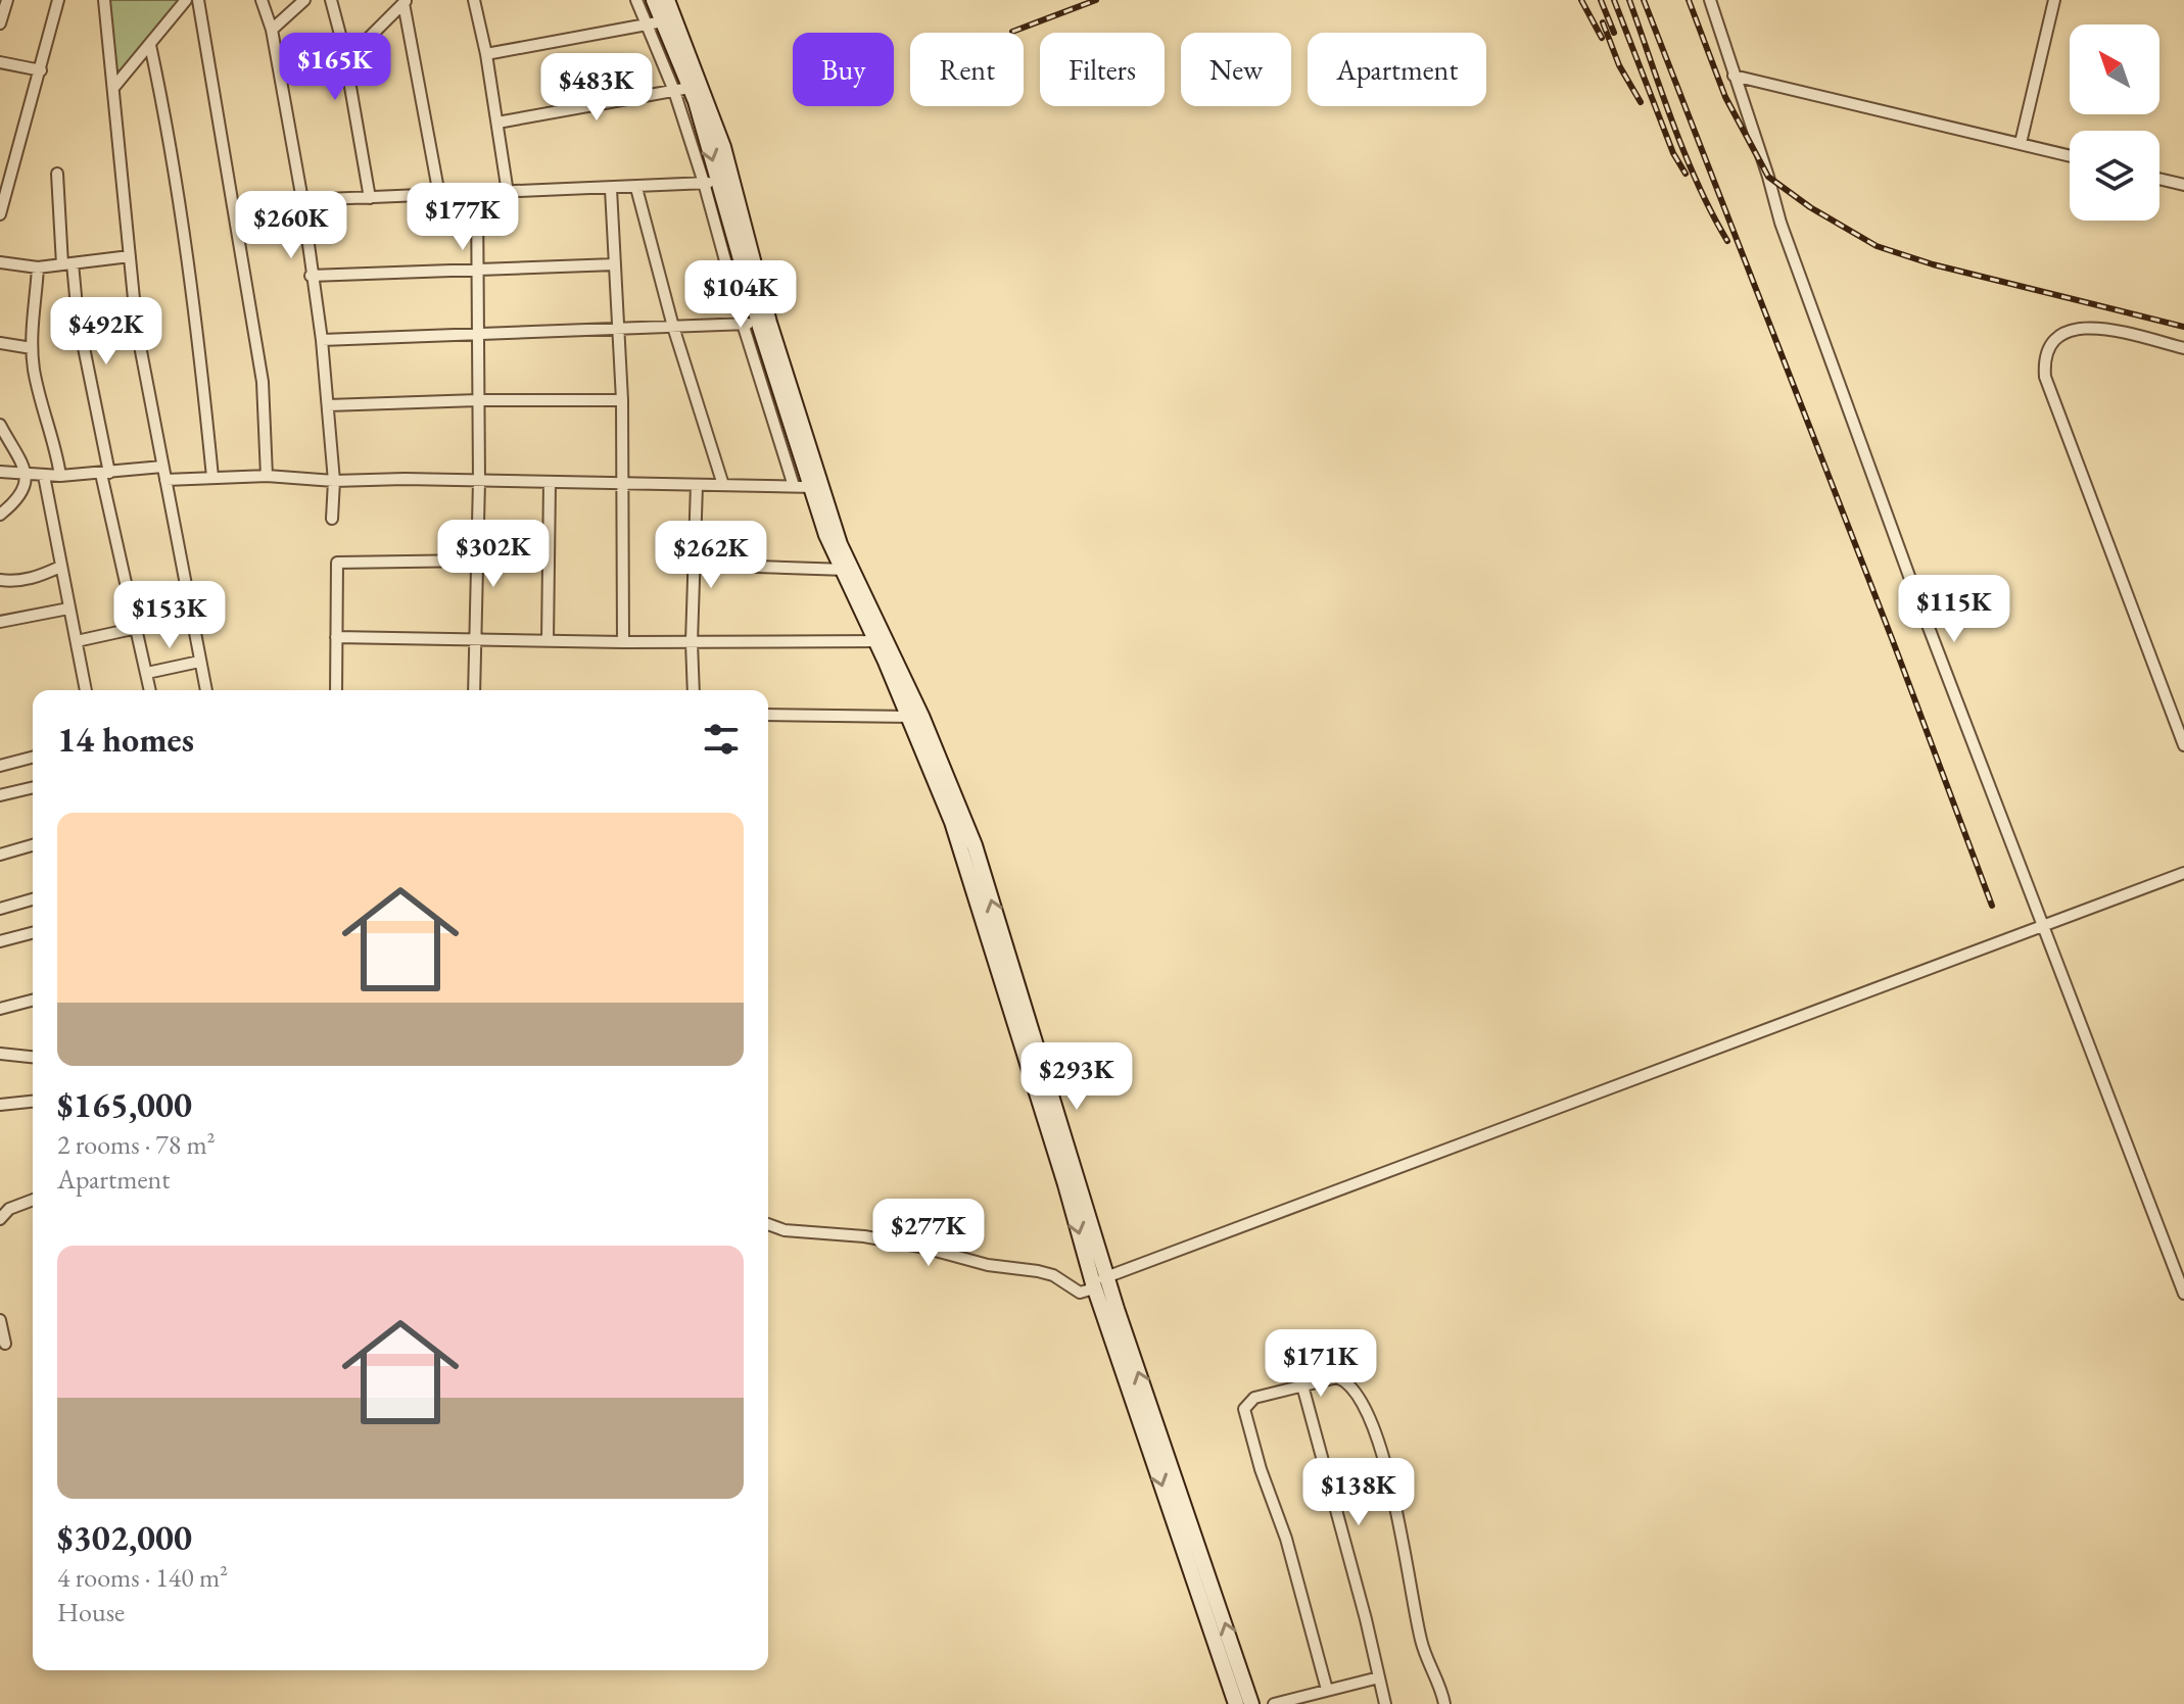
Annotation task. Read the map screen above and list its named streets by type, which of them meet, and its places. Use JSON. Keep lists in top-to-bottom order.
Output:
{
  "north": "top left",
  "page": {
    "price": [
      "$165K",
      "$483K",
      "$177K",
      "$260K",
      "$104K",
      "$492K",
      "$302K",
      "$262K",
      "$115K",
      "$153K",
      "$293K",
      "$277K",
      "$171K",
      "$138K"
    ],
    "chip": [
      "Buy",
      "Rent",
      "Filters",
      "New",
      "Apartment"
    ],
    "heading": "14 homes",
    "list": [
      {
        "name": "$165,000",
        "note": "2 rooms · 78 m² · Apartment"
      },
      {
        "name": "$302,000",
        "note": "4 rooms · 140 m² · House"
      }
    ]
  }
}
